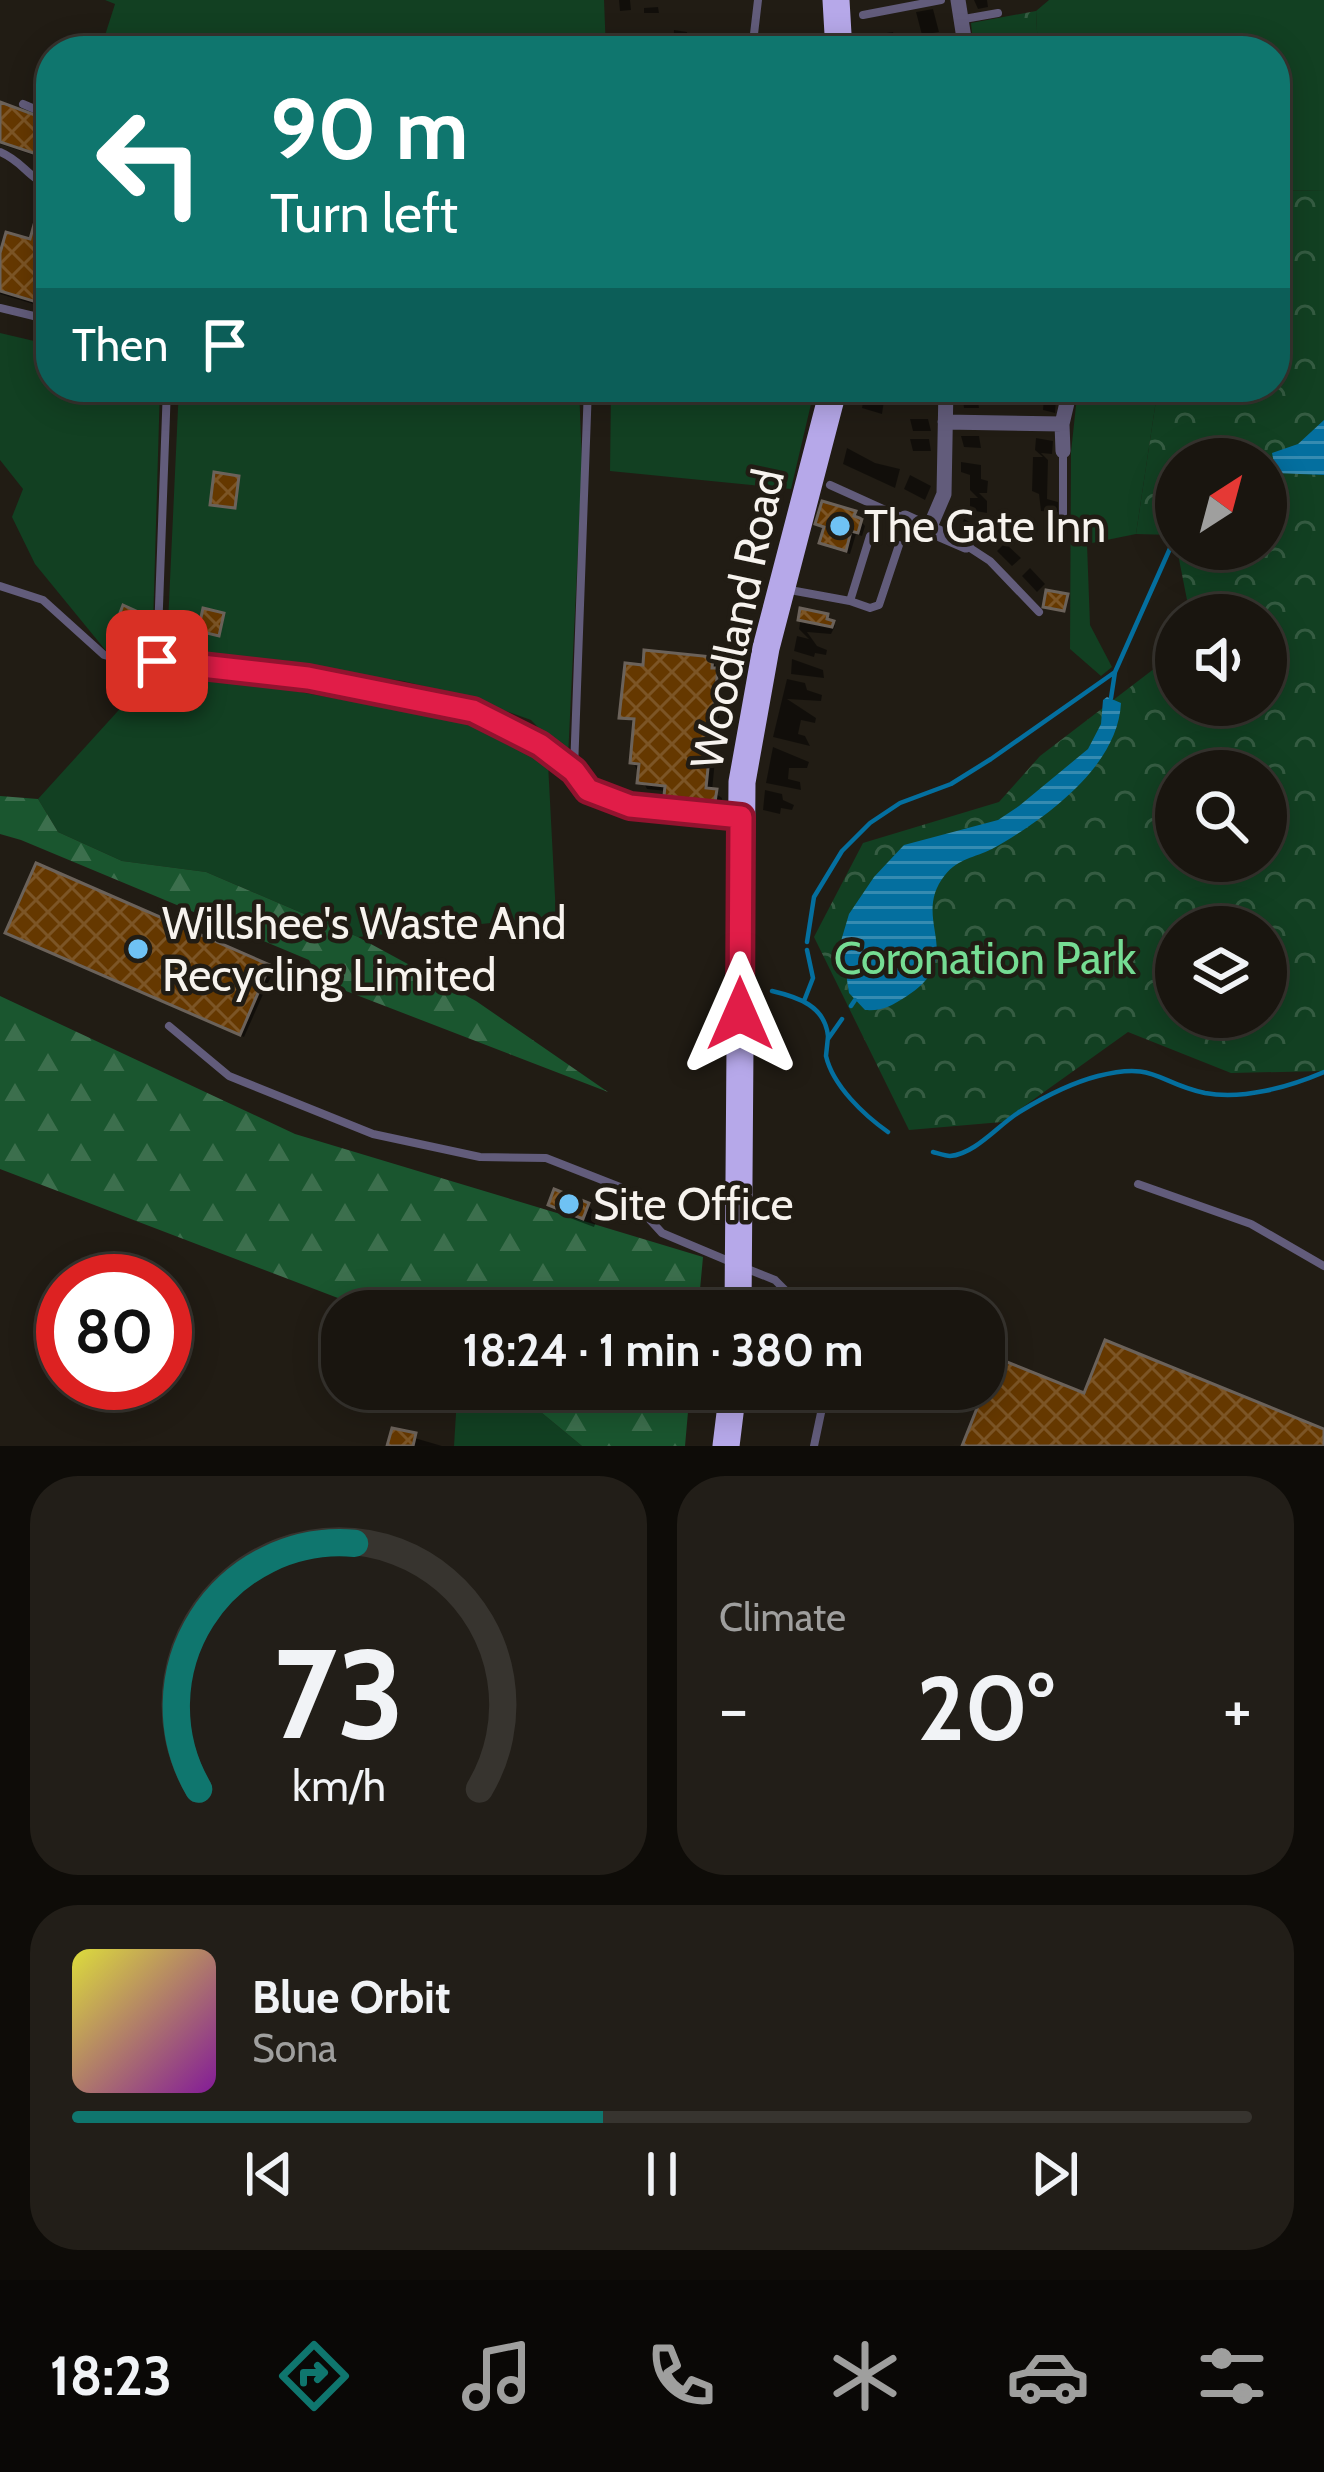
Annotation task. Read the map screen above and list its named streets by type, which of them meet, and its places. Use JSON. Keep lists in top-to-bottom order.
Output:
{
  "streets": {
    "highway": ["Woodland Road"]
  },
  "parks": ["Coronation Park"],
  "places": ["The Gate Inn", "Willshee's Waste And Recycling Limited", "Site Office"],
  "north": "top right",
  "page": {
    "turn": ["90 m", "Turn left"],
    "then": "Then",
    "limit": "80",
    "trip": "18:24 · 1 min · 380 m",
    "tile": "Climate",
    "heat": ["−", "20°", "+"],
    "song": ["Blue Orbit", "Sona"],
    "tabs": "18:23",
    "gauge": ["73", "km/h"]
  }
}
